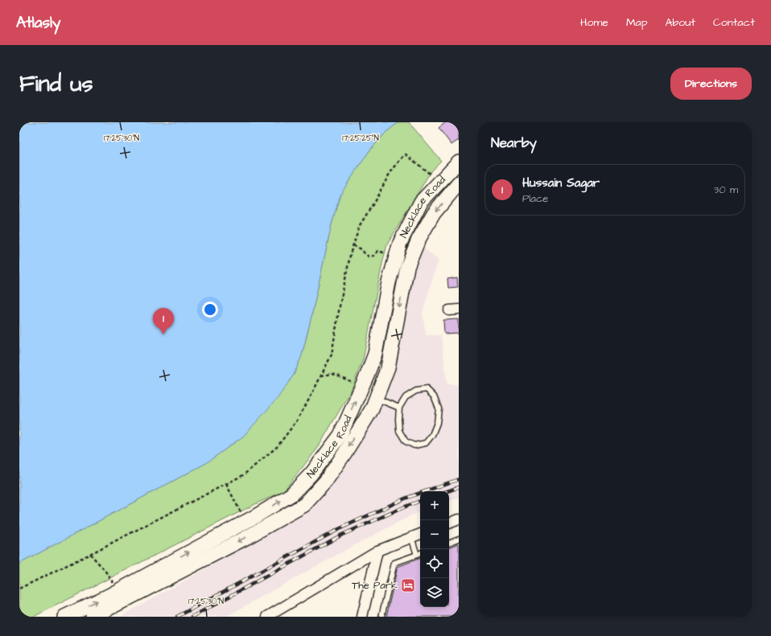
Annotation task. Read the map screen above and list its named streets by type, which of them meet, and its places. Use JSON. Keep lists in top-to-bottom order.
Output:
{
  "streets": {
    "main road": ["Necklace Road"]
  },
  "places": {
    "hotel": ["The Park"]
  },
  "page": {
    "header": "Atlasly",
    "nav": [
      "Home",
      "Map",
      "About",
      "Contact"
    ],
    "buttons": "Directions",
    "title": "Find us",
    "heading": "Nearby",
    "list": [
      {
        "mark": "1",
        "name": "Hussain Sagar",
        "note": "Place",
        "value": "30 m"
      }
    ],
    "pins": "1",
    "map_buttons": ["+", "−"]
  },
  "coordinates": ["17°25'30\"N", "17°25'25\"N"]
}
